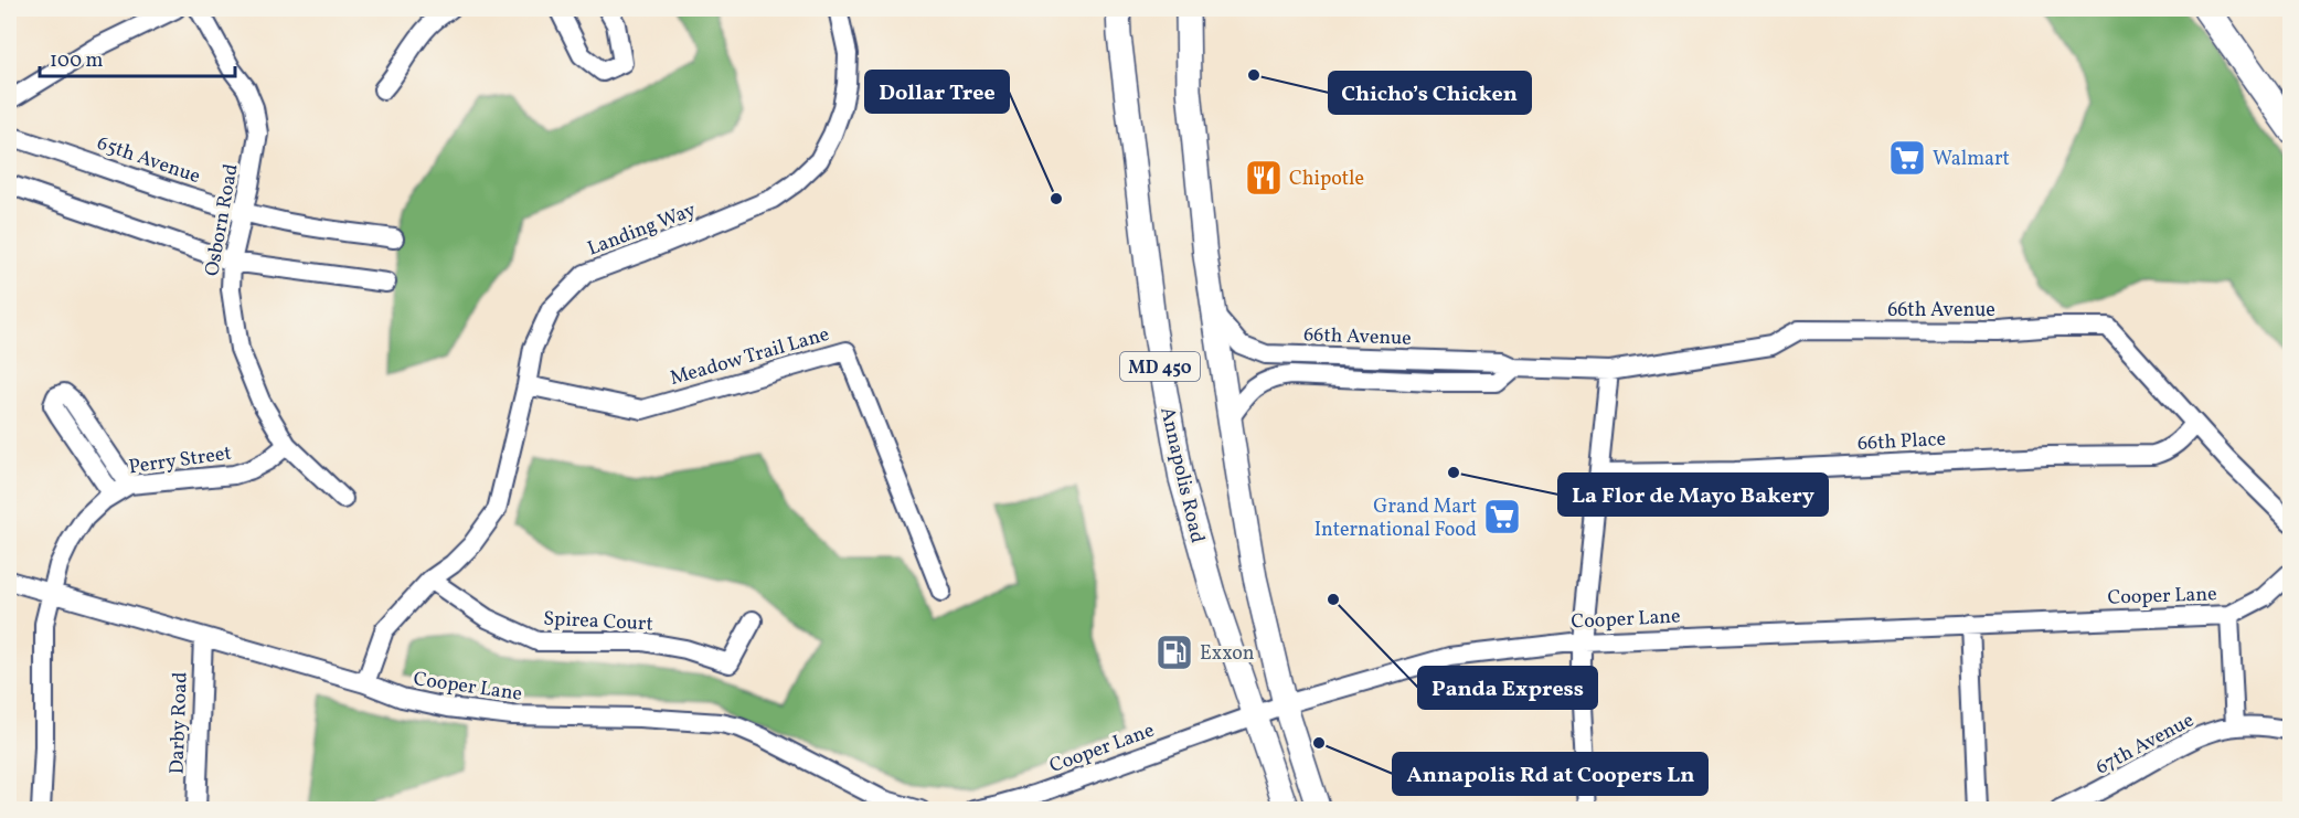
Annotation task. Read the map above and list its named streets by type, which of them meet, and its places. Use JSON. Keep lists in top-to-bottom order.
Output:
{
  "streets": {
    "main road": ["MD 450", "Annapolis Road"],
    "street": [
      "65th Avenue",
      "Osborn Road",
      "Landing Way",
      "66th Avenue",
      "Meadow Trail Lane",
      "66th Place",
      "Perry Street",
      "Cooper Lane",
      "Spirea Court",
      "Darby Road",
      "67th Avenue"
    ]
  },
  "crossings": [
    ["65th Avenue", "Osborn Road"],
    ["Osborn Road", "Perry Street"],
    ["Landing Way", "Meadow Trail Lane"],
    ["Landing Way", "Cooper Lane"],
    ["Landing Way", "Spirea Court"],
    ["66th Avenue", "MD 450"],
    ["66th Avenue", "66th Place"],
    ["MD 450", "Cooper Lane"],
    ["Perry Street", "Cooper Lane"],
    ["Annapolis Road", "Cooper Lane"],
    ["Cooper Lane", "Darby Road"]
  ],
  "places": {
    "other": [
      "Chicho’s Chicken",
      "Dollar Tree",
      "La Flor de Mayo Bakery",
      "Panda Express",
      "Annapolis Rd at Coopers Ln"
    ],
    "supermarket": ["Walmart", "Grand Mart International Food"],
    "restaurant": ["Chipotle"],
    "fuel station": ["Exxon"]
  },
  "scale_bar": "100 m"
}
